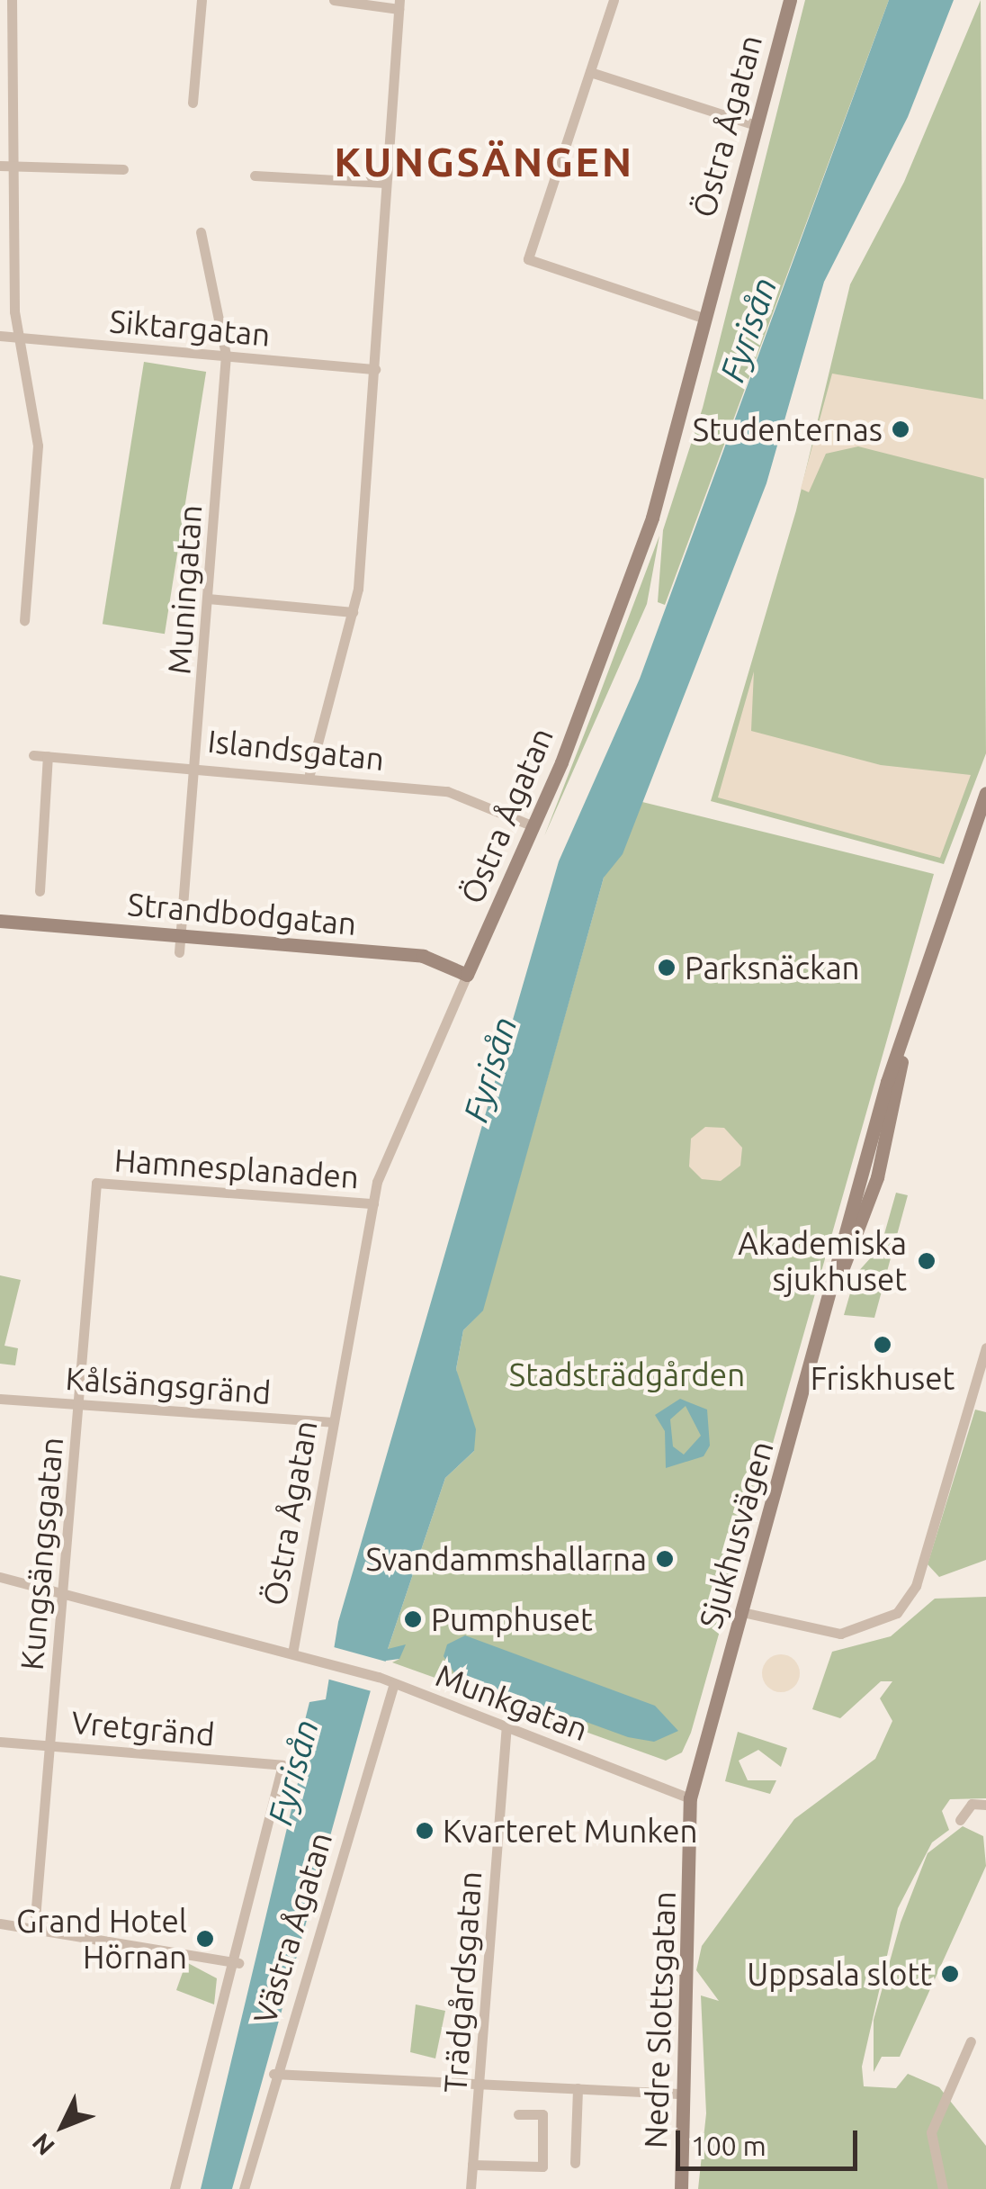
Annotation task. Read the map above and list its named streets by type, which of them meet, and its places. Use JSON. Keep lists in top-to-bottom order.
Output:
{
  "streets": {
    "street": [
      "Östra Ågatan",
      "Siktargatan",
      "Muningatan",
      "Islandsgatan",
      "Strandbodgatan",
      "Hamnesplanaden",
      "Kålsängsgränd",
      "Sjukhusvägen",
      "Kungsängsgatan",
      "Munkgatan",
      "Vretgränd",
      "Västra Ågatan",
      "Trädgårdsgatan",
      "Nedre Slottsgatan"
    ]
  },
  "crossings": [
    ["Östra Ågatan", "Islandsgatan"],
    ["Östra Ågatan", "Strandbodgatan"],
    ["Östra Ågatan", "Hamnesplanaden"],
    ["Östra Ågatan", "Kålsängsgränd"],
    ["Östra Ågatan", "Munkgatan"],
    ["Siktargatan", "Muningatan"],
    ["Muningatan", "Islandsgatan"],
    ["Muningatan", "Strandbodgatan"],
    ["Hamnesplanaden", "Kungsängsgatan"],
    ["Kålsängsgränd", "Kungsängsgatan"],
    ["Sjukhusvägen", "Munkgatan"],
    ["Sjukhusvägen", "Nedre Slottsgatan"],
    ["Kungsängsgatan", "Munkgatan"],
    ["Kungsängsgatan", "Vretgränd"],
    ["Munkgatan", "Västra Ågatan"],
    ["Munkgatan", "Trädgårdsgatan"],
    ["Munkgatan", "Nedre Slottsgatan"]
  ],
  "districts": ["KUNGSÄNGEN"],
  "water": ["Fyrisån"],
  "parks": ["Stadsträdgården"],
  "places": [
    "Studenternas",
    "Parksnäckan",
    "Akademiska sjukhuset",
    "Friskhuset",
    "Svandammshallarna",
    "Pumphuset",
    "Kvarteret Munken",
    "Grand Hotel Hörnan",
    "Uppsala slott"
  ],
  "scale_bar": "100 m",
  "north": "bottom left"
}
